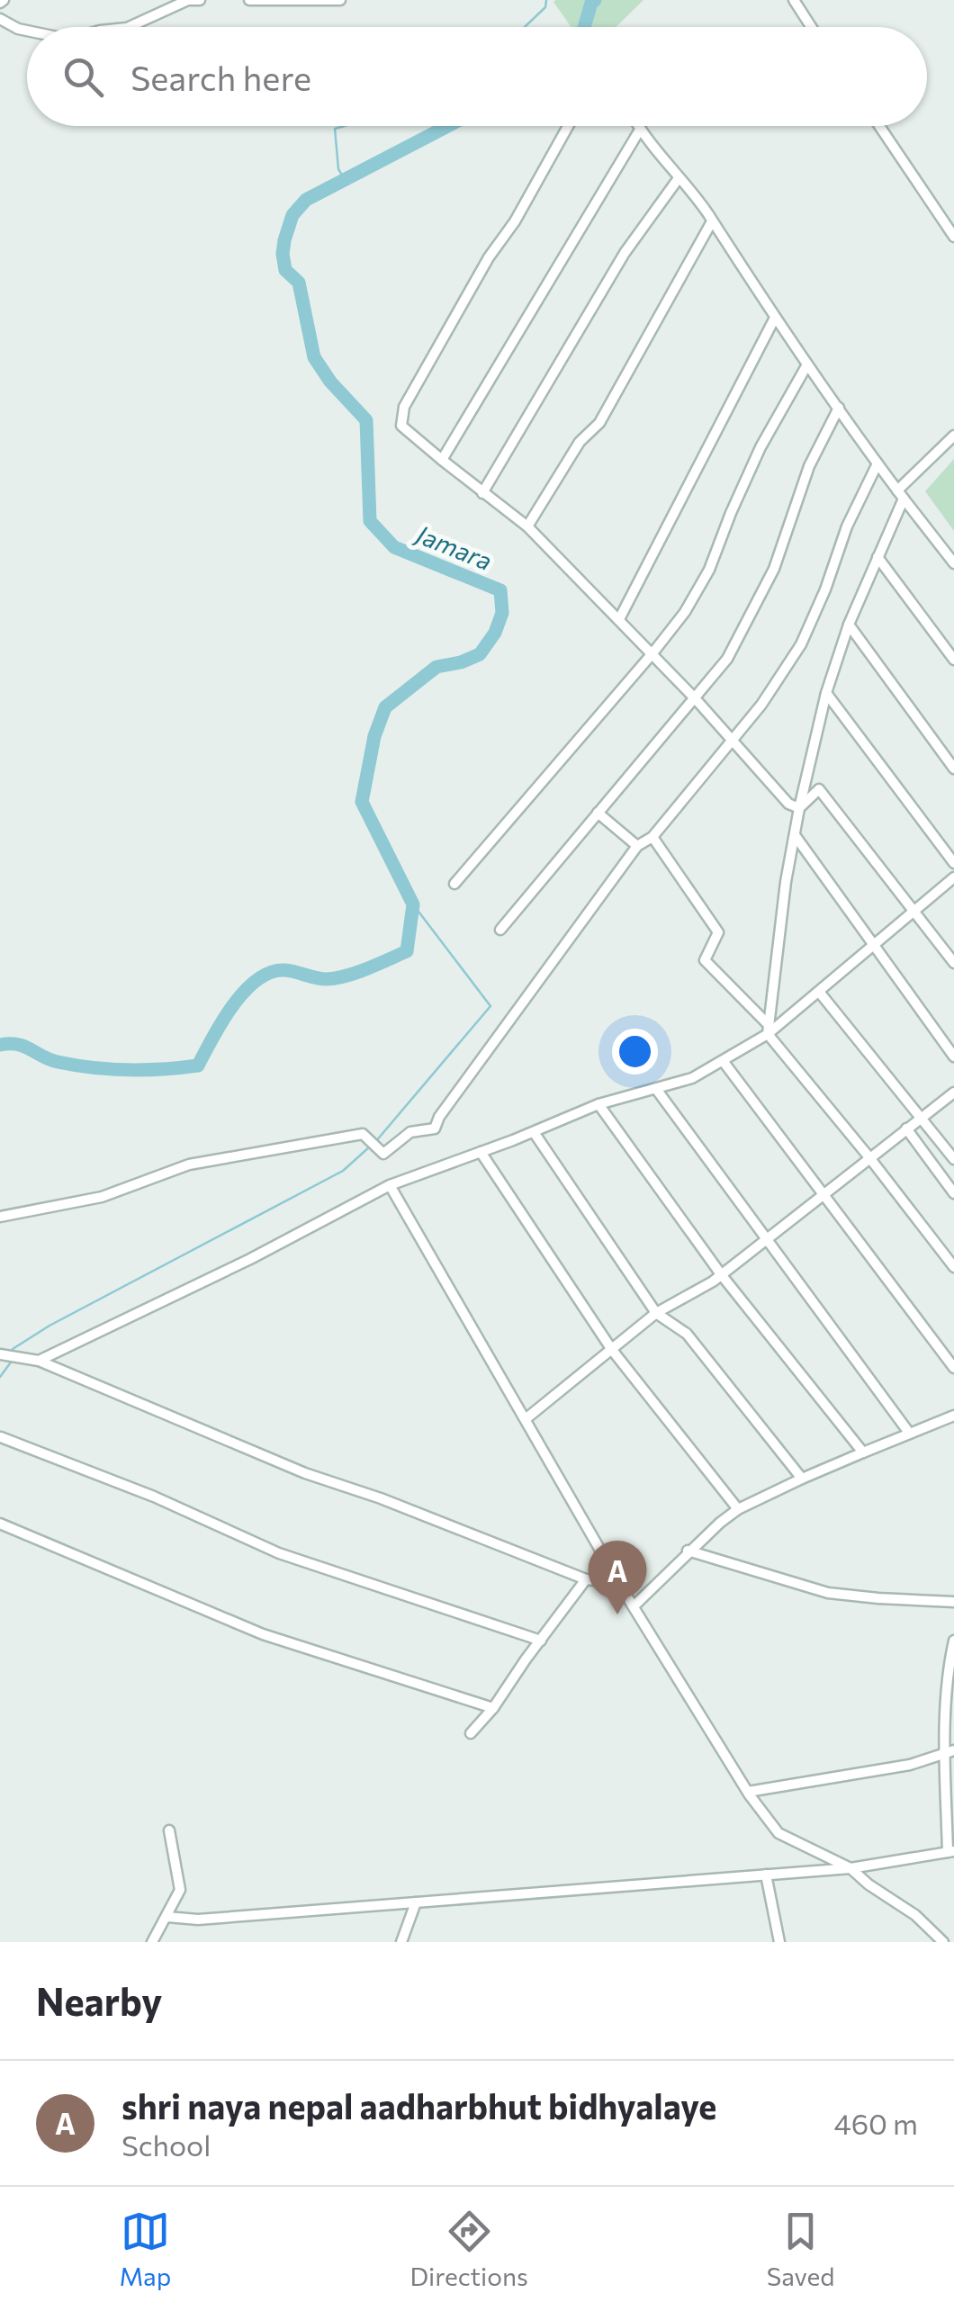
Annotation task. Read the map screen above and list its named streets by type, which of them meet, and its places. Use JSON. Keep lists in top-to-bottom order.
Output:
{
  "water": ["Jamara"],
  "page": {
    "search": "Search here",
    "pins": "A",
    "heading": "Nearby",
    "list": [
      {
        "mark": "A",
        "name": "shri naya nepal aadharbhut bidhyalaye",
        "note": "School",
        "value": "460 m"
      }
    ],
    "nav": ["Map", "Directions", "Saved"]
  }
}
